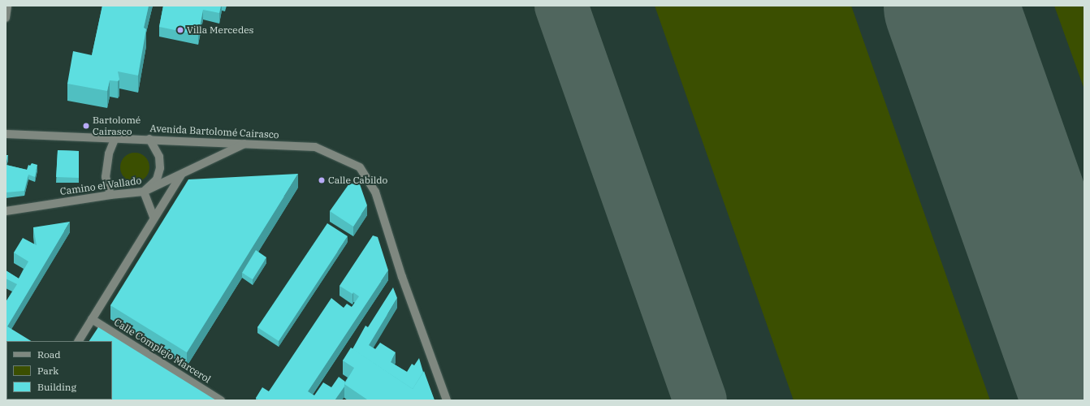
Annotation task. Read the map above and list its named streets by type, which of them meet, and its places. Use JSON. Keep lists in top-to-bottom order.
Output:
{
  "streets": {
    "street": ["Avenida Bartolomé Cairasco", "Camino el Vallado", "Calle Complejo Marcerol"]
  },
  "crossings": [
    ["Avenida Bartolomé Cairasco", "Camino el Vallado"]
  ],
  "places": ["Villa Mercedes", "Bartolomé Cairasco", "Calle Cabildo"],
  "legend": ["Road", "Park", "Building"]
}
